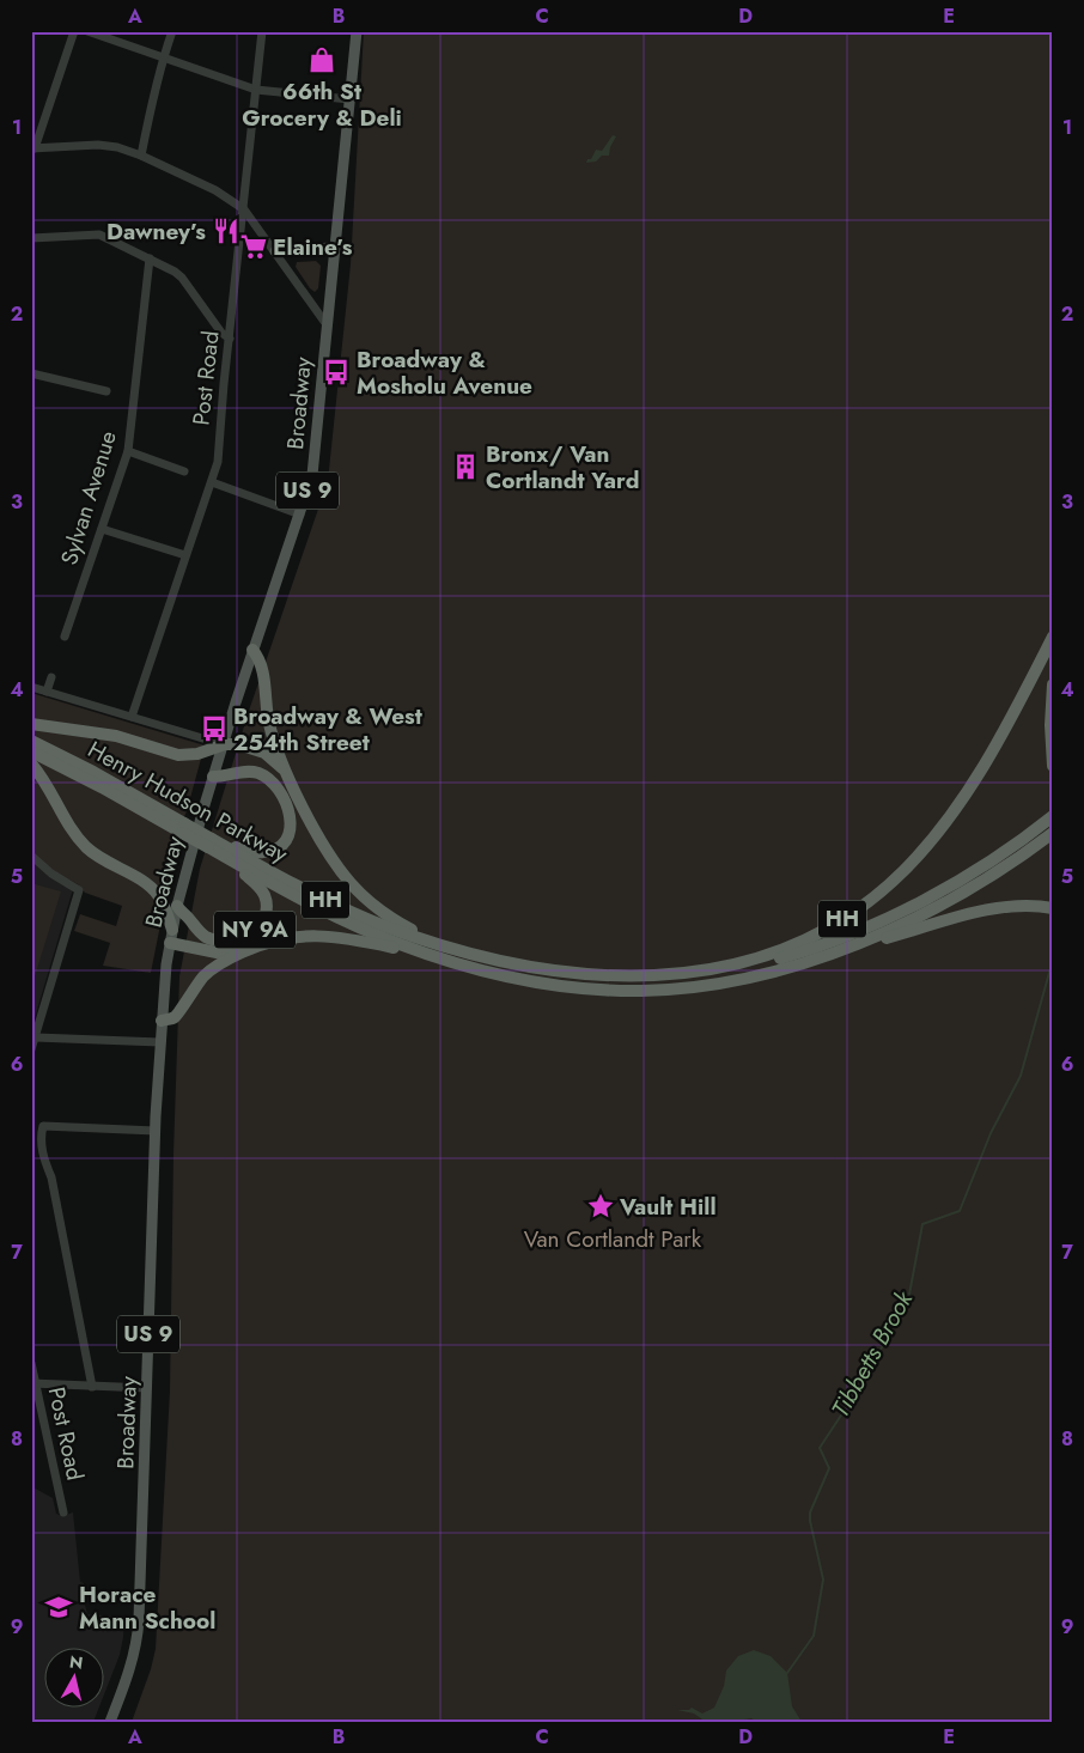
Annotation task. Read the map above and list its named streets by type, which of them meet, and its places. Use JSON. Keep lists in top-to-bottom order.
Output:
{
  "streets": {
    "highway": ["Henry Hudson Parkway", "HH", "NY 9A"],
    "main road": ["Broadway", "US 9"],
    "street": ["Post Road", "Sylvan Avenue"]
  },
  "crossings": [
    ["Broadway", "NY 9A"],
    ["Henry Hudson Parkway", "NY 9A"]
  ],
  "water": ["Tibbetts Brook"],
  "parks": ["Van Cortlandt Park"],
  "places": {
    "shop": ["66th St Grocery & Deli"],
    "restaurant": ["Dawney’s"],
    "supermarket": ["Elaine’s"],
    "bus stop": ["Broadway & Mosholu Avenue", "Broadway & West 254th Street"],
    "building": ["Bronx/ Van Cortlandt Yard"],
    "place": ["Vault Hill"],
    "school or university": ["Horace Mann School"]
  },
  "north": "top",
  "grid": {
    "columns": [
      "A",
      "B",
      "C",
      "D",
      "E"
    ],
    "rows": [
      "1",
      "2",
      "3",
      "4",
      "5",
      "6",
      "7",
      "8",
      "9"
    ]
  }
}
